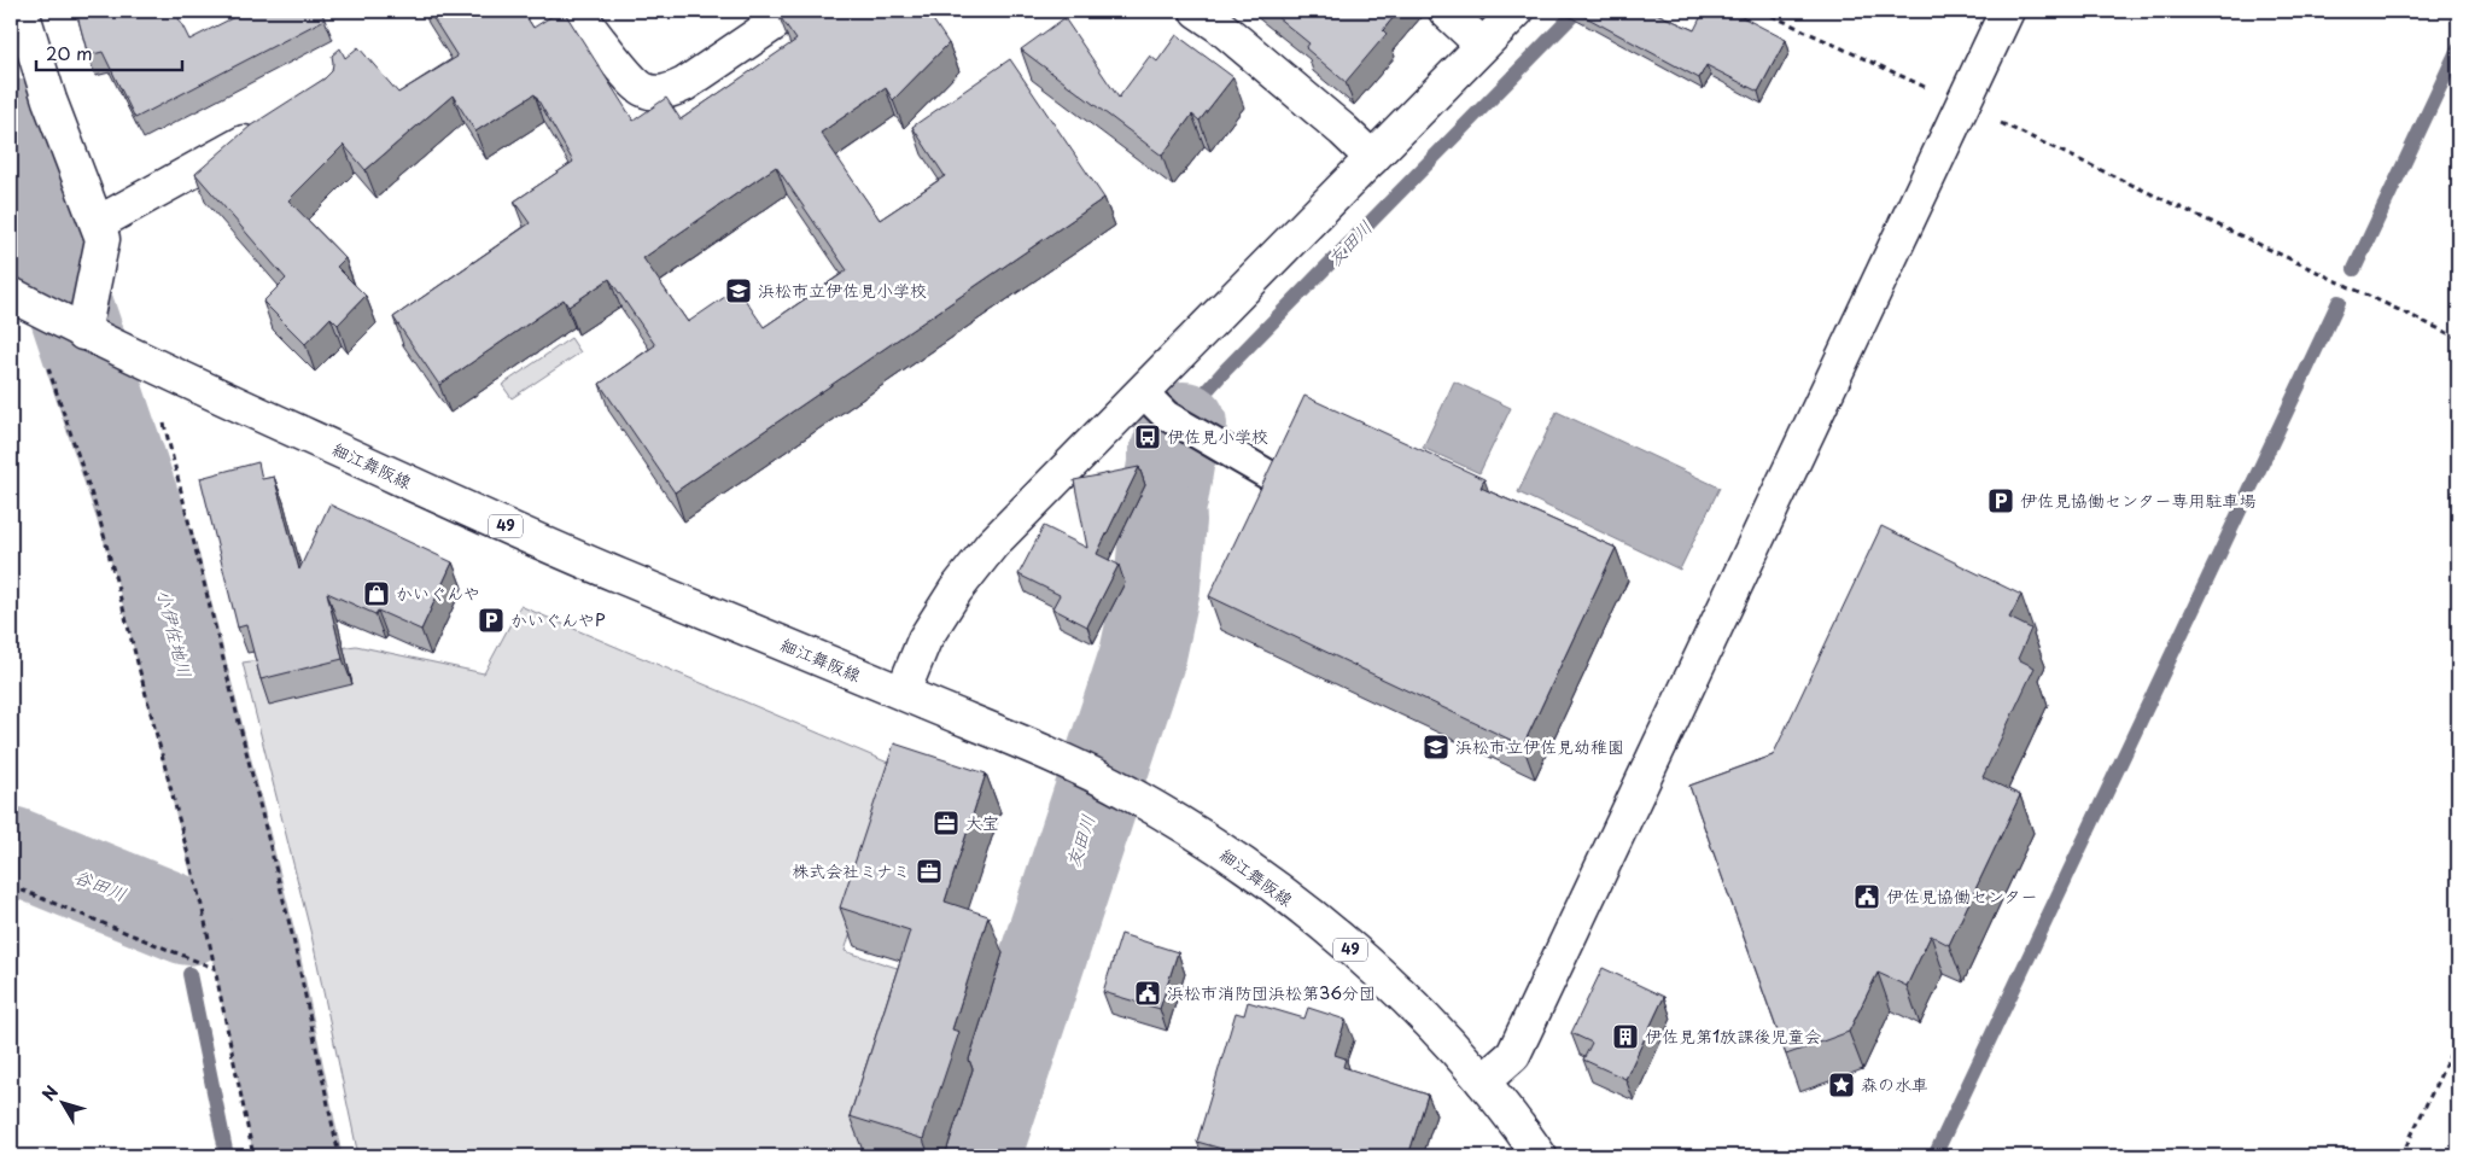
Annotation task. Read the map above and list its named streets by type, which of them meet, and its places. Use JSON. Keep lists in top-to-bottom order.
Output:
{
  "streets": {
    "street": ["細江舞阪線", "49"]
  },
  "water": ["友田川", "小伊佐地川", "谷田川"],
  "places": {
    "school or university": ["浜松市立伊佐見小学校", "浜松市立伊佐見幼稚園"],
    "bus stop": ["伊佐見小学校"],
    "parking": ["伊佐見協働センター専用駐車場", "かいぐんやP"],
    "shop": ["かいぐんや"],
    "office": ["大宝", "株式会社ミナミ"],
    "public building": ["伊佐見協働センター", "浜松市消防団浜松第36分団"],
    "building": ["伊佐見第1放課後児童会"],
    "place": ["森の水車"]
  },
  "scale_bar": "20 m",
  "north": "top left"
}
